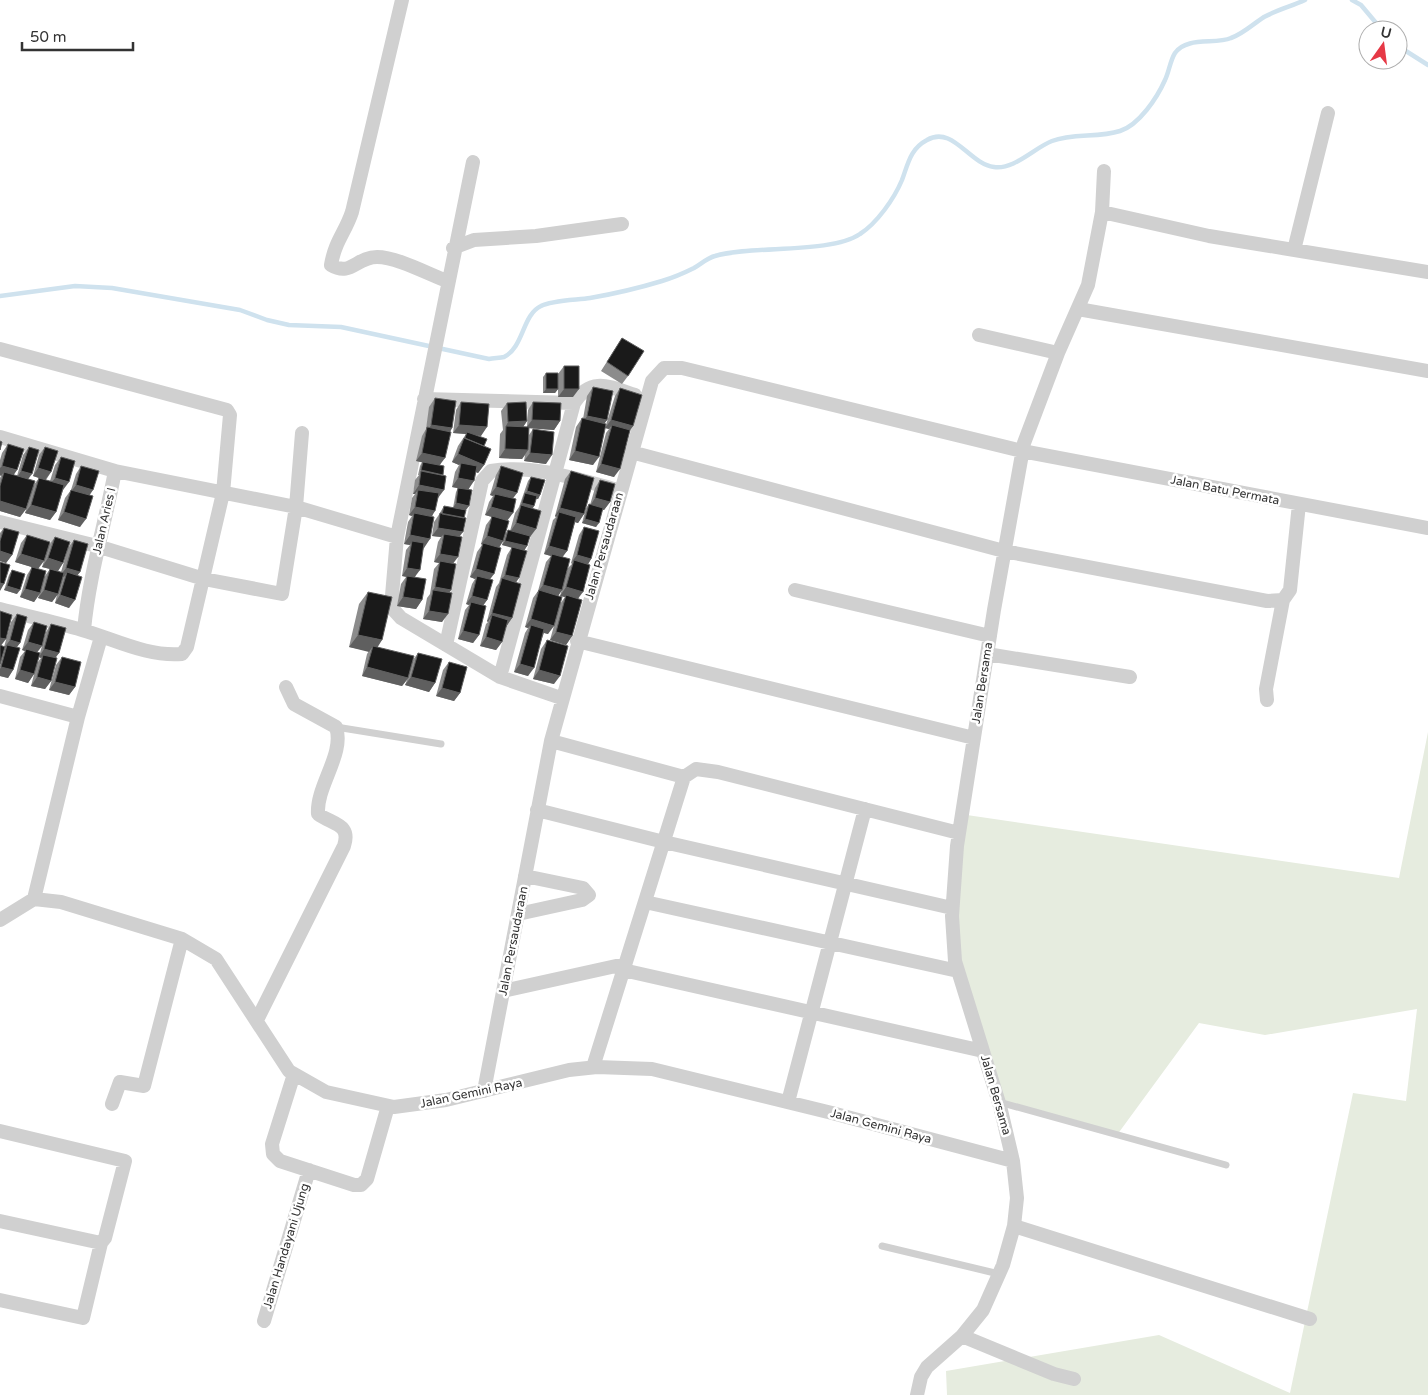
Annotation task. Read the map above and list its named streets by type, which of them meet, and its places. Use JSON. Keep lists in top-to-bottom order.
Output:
{
  "streets": {
    "street": [
      "Jalan Batu Permata",
      "Jalan Aries I",
      "Jalan Persaudaraan",
      "Jalan Bersama",
      "Jalan Gemini Raya",
      "Jalan Handayani Ujung"
    ]
  },
  "crossings": [
    ["Jalan Batu Permata", "Jalan Persaudaraan"],
    ["Jalan Batu Permata", "Jalan Bersama"],
    ["Jalan Persaudaraan", "Jalan Bersama"],
    ["Jalan Persaudaraan", "Jalan Gemini Raya"],
    ["Jalan Bersama", "Jalan Gemini Raya"]
  ],
  "scale_bar": "50 m",
  "north": "top"
}
